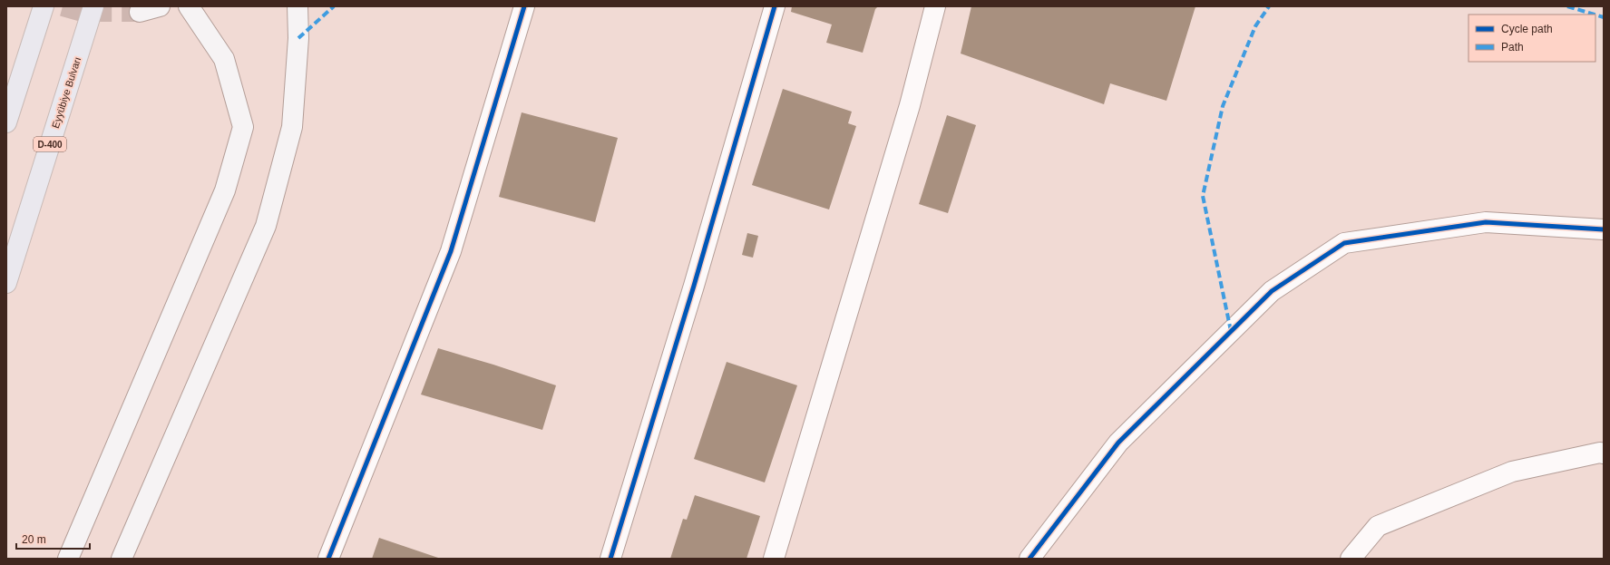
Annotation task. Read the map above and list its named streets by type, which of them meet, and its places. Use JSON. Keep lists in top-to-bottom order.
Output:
{
  "streets": {
    "highway": ["Eyyübiye Bulvarı", "D-400"]
  },
  "legend": ["Cycle path", "Path"],
  "scale_bar": "20 m"
}
